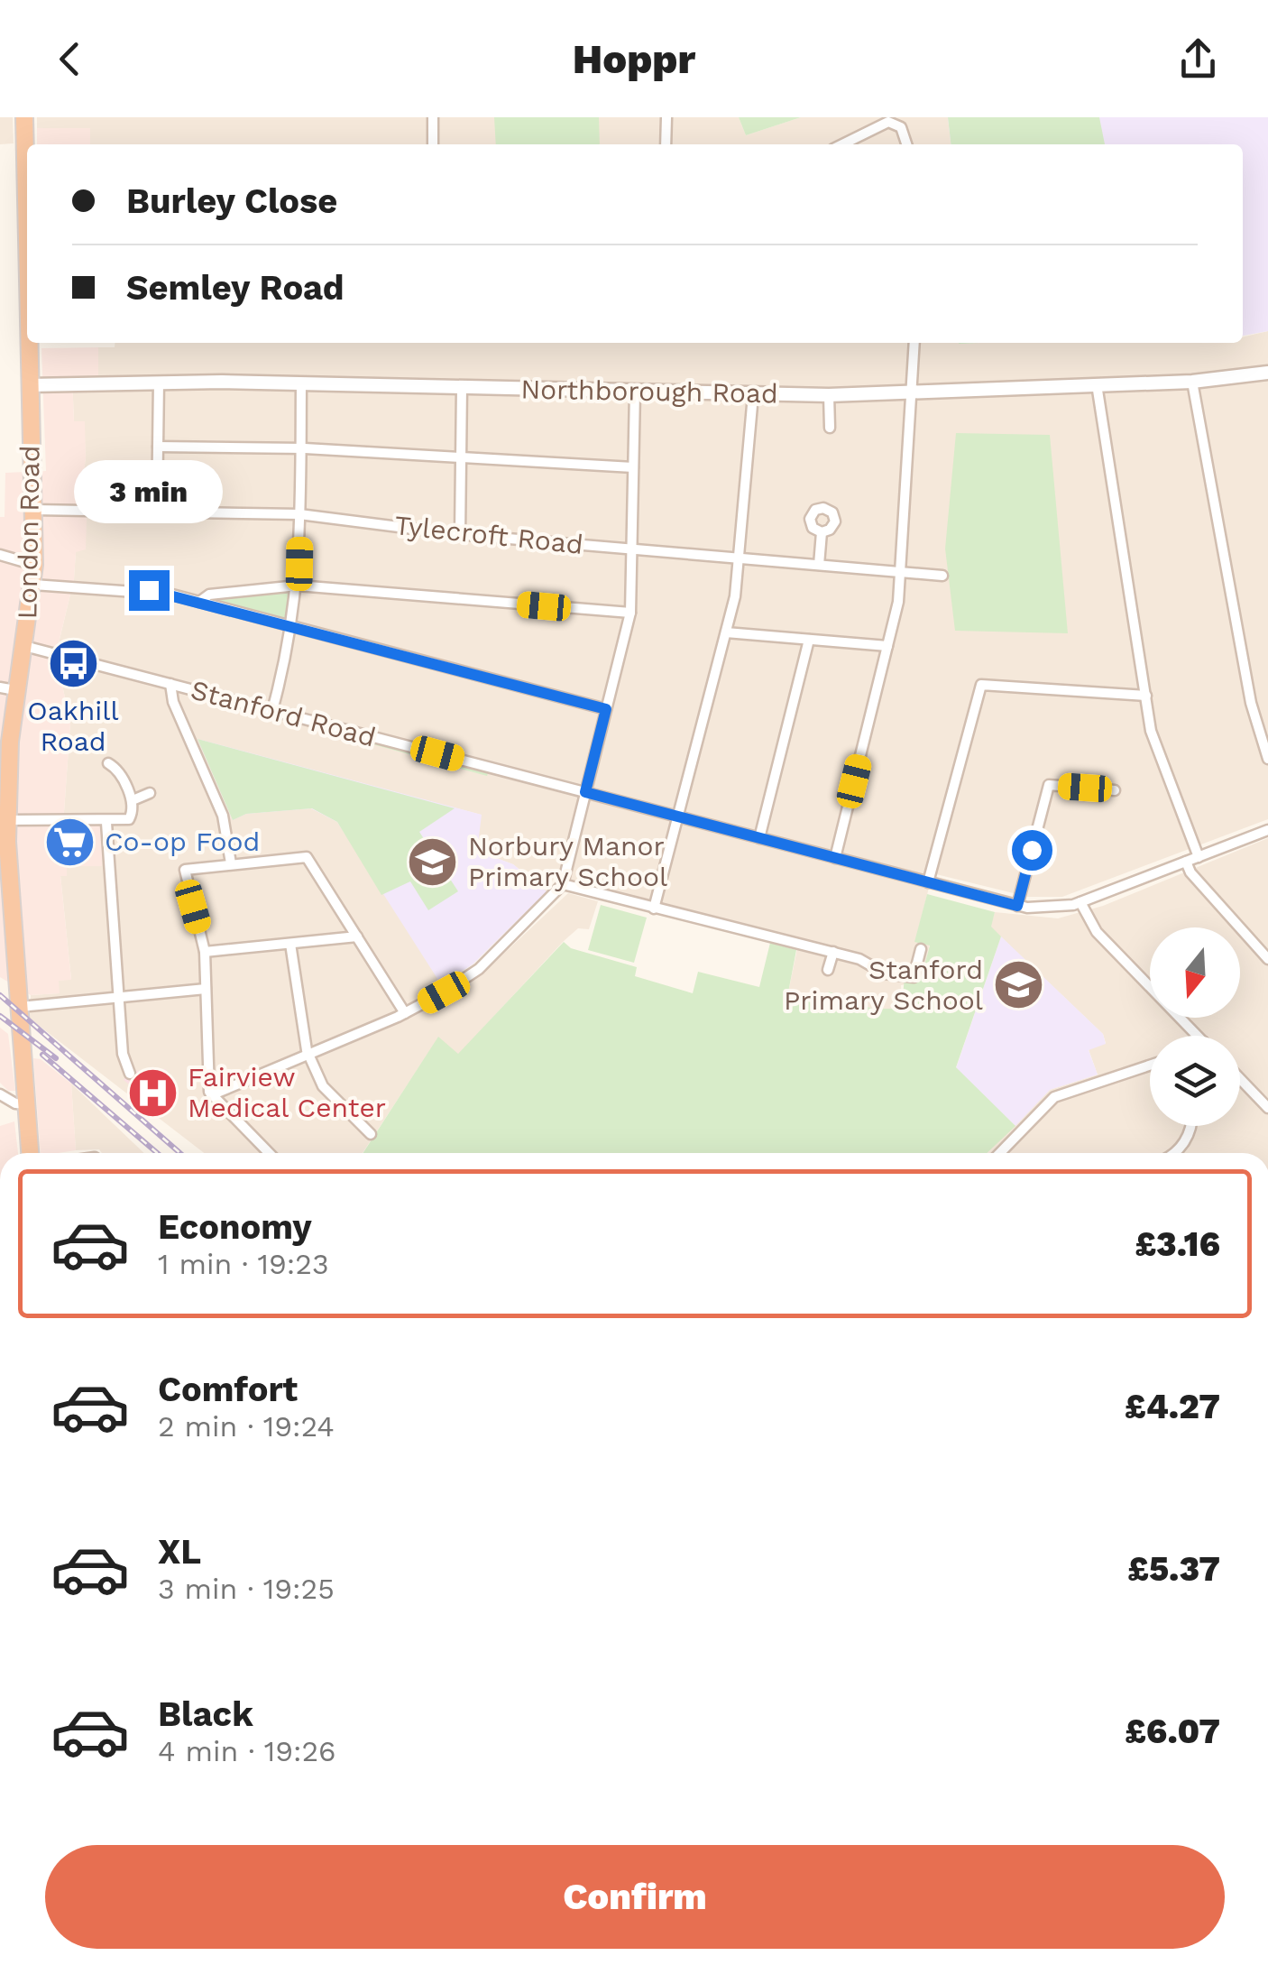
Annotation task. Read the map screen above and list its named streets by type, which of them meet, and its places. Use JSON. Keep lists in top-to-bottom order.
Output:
{
  "streets": {
    "highway": ["London Road"],
    "street": ["Northborough Road", "Tylecroft Road", "Stanford Road"]
  },
  "crossings": [
    ["Northborough Road", "London Road"],
    ["London Road", "Tylecroft Road"],
    ["London Road", "Stanford Road"]
  ],
  "places": {
    "bus stop": ["Oakhill Road"],
    "supermarket": ["Co-op Food"],
    "school or university": ["Norbury Manor Primary School", "Stanford Primary School"],
    "hospital": ["Fairview Medical Center"]
  },
  "north": "bottom",
  "page": {
    "header": "Hoppr",
    "banner": ["Burley Close", "Semley Road"],
    "bubble": "3 min",
    "list": [
      {
        "name": "Economy",
        "note": "1 min · 19:23",
        "value": "£3.16"
      },
      {
        "name": "Comfort",
        "note": "2 min · 19:24",
        "value": "£4.27"
      },
      {
        "name": "XL",
        "note": "3 min · 19:25",
        "value": "£5.37"
      },
      {
        "name": "Black",
        "note": "4 min · 19:26",
        "value": "£6.07"
      }
    ],
    "buttons": "Confirm"
  }
}
